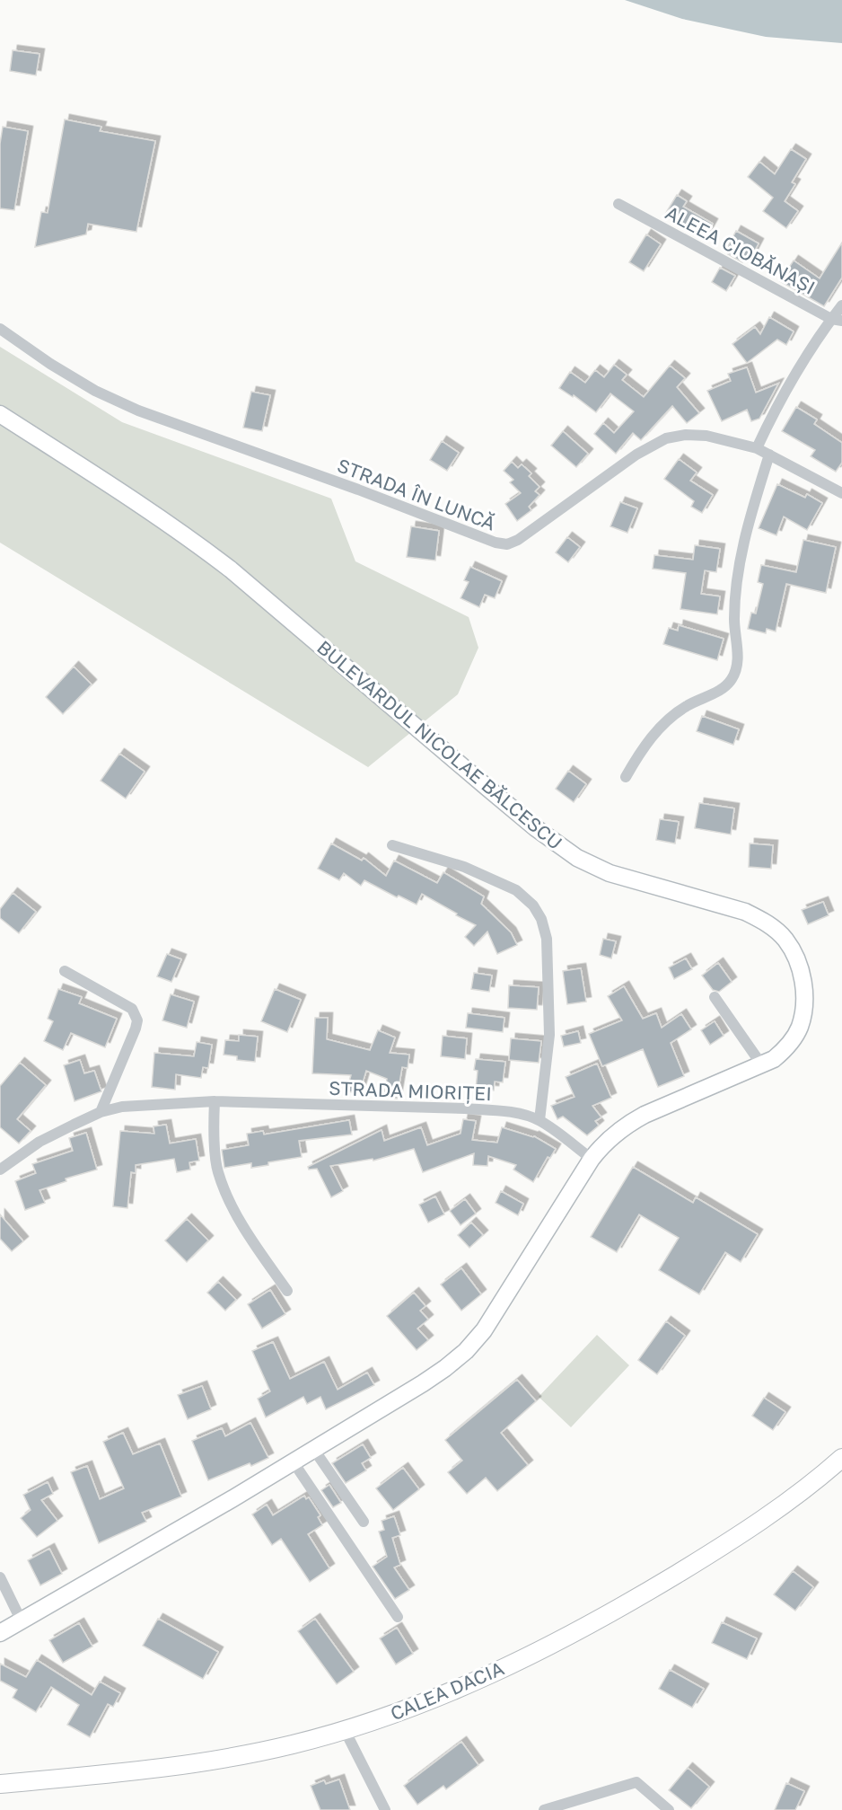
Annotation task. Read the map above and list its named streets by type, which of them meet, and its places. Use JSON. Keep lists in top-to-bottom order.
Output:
{
  "streets": {
    "main road": ["CALEA DACIA"],
    "street": [
      "ALEEA CIOBĂNAȘI",
      "STRADA ÎN LUNCĂ",
      "BULEVARDUL NICOLAE BĂLCESCU",
      "STRADA MIORIȚEI"
    ]
  },
  "crossings": [
    ["BULEVARDUL NICOLAE BĂLCESCU", "STRADA MIORIȚEI"]
  ]
}
